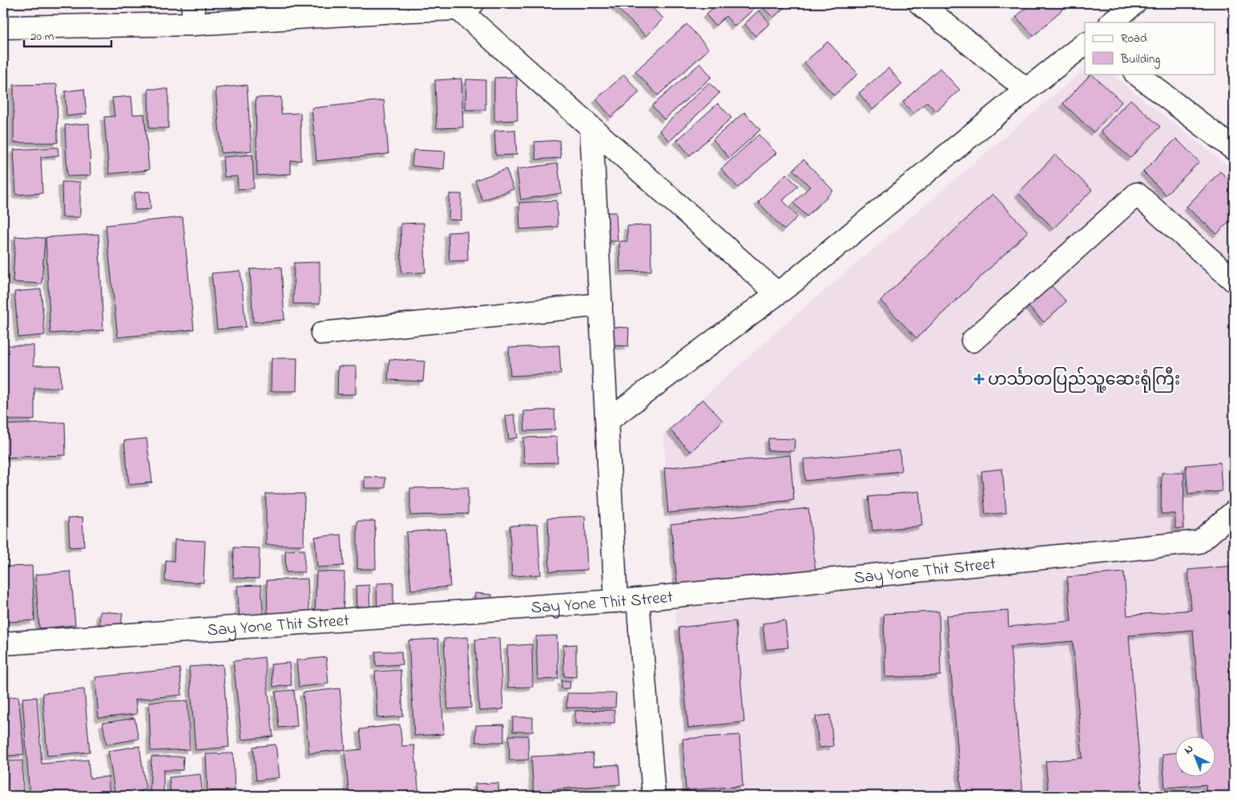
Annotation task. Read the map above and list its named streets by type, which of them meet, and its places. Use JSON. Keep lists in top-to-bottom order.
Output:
{
  "streets": {
    "street": ["Say Yone Thit Street"]
  },
  "places": {
    "health": ["ဟင်္သာတပြည်သူ့ဆေးရုံကြီး"]
  },
  "legend": ["Road", "Building"],
  "scale_bar": "20 m",
  "north": "top left"
}
